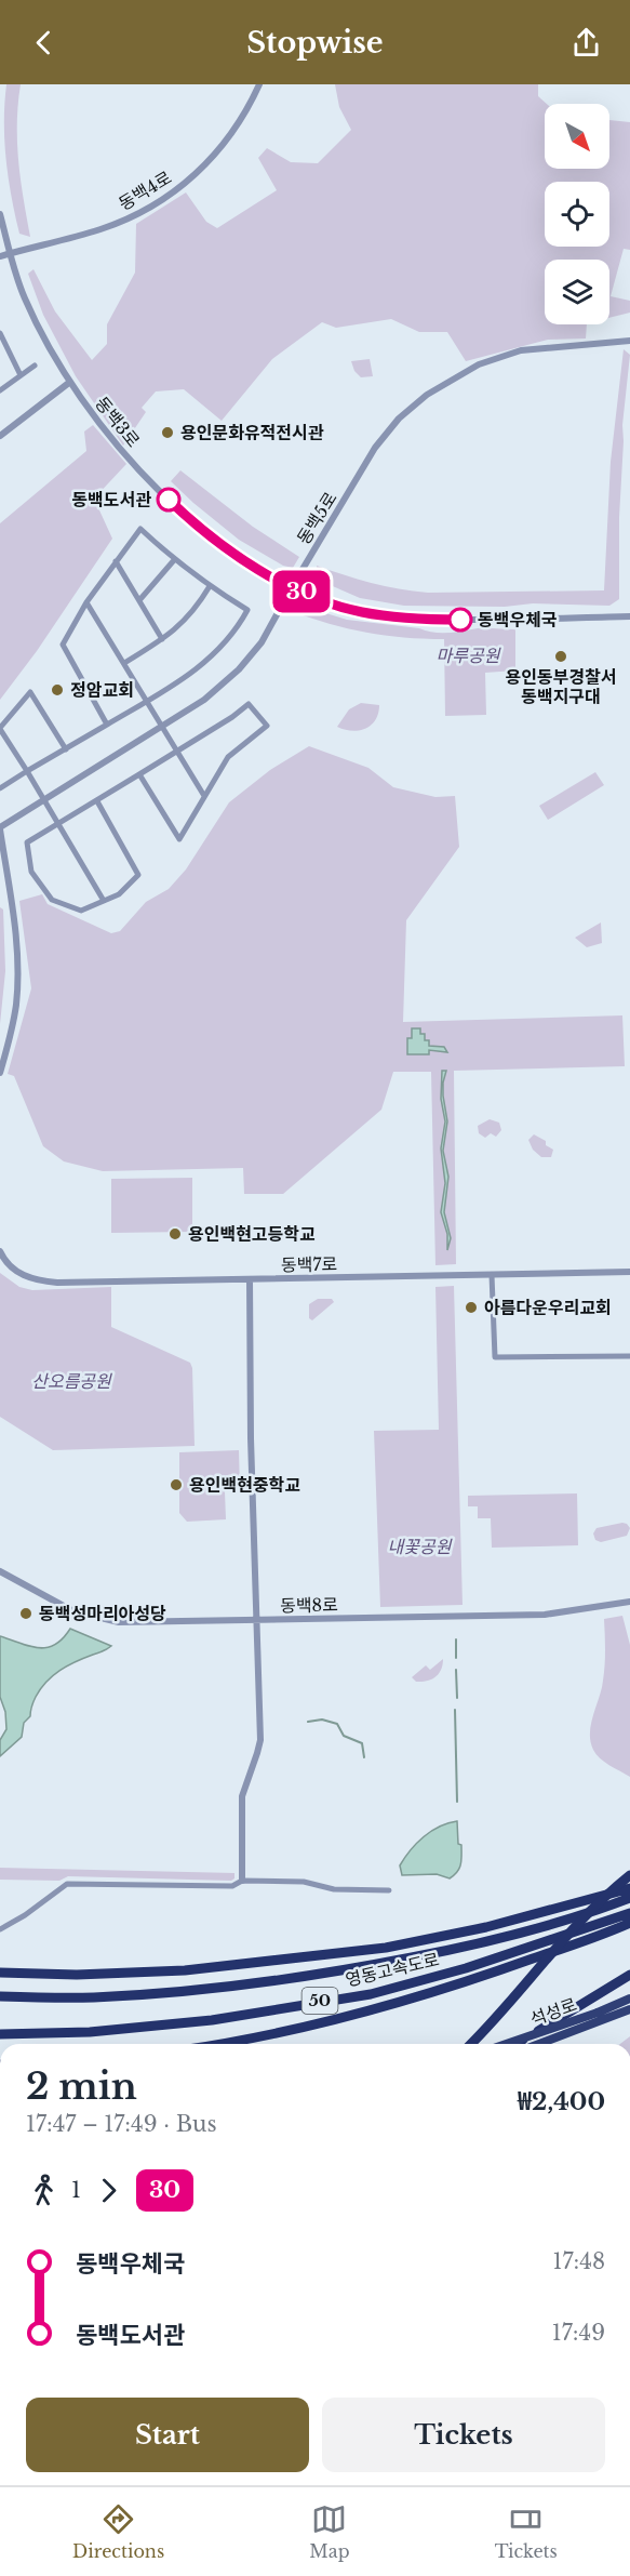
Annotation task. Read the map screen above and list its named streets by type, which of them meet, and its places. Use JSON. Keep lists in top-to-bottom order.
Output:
{
  "streets": {
    "highway": ["영동고속도로", "50", "석성로"],
    "street": [
      "동백4로",
      "동백3로",
      "동백5로",
      "동백7로",
      "동백8로"
    ]
  },
  "crossings": [
    ["동백4로", "동백3로"],
    ["동백3로", "동백5로"]
  ],
  "parks": ["마루공원", "산오름공원", "내꽃공원"],
  "places": [
    "용인문화유적전시관",
    "동백도서관",
    "동백우체국",
    "용인동부경찰서 동백지구대",
    "정암교회",
    "용인백현고등학교",
    "아름다운우리교회",
    "용인백현중학교",
    "동백성마리아성당"
  ],
  "lines": ["bus line 30"],
  "north": "bottom right",
  "page": {
    "header": "Stopwise",
    "on_map": "30",
    "heading": ["2 min", "17:47 – 17:49 · Bus", "₩2,400"],
    "legs": ["1", "30"],
    "list": [
      {
        "name": "동백우체국",
        "value": "17:48"
      },
      {
        "name": "동백도서관",
        "value": "17:49"
      }
    ],
    "buttons": ["Start", "Tickets"],
    "tabs": ["Directions", "Map", "Tickets"]
  }
}
